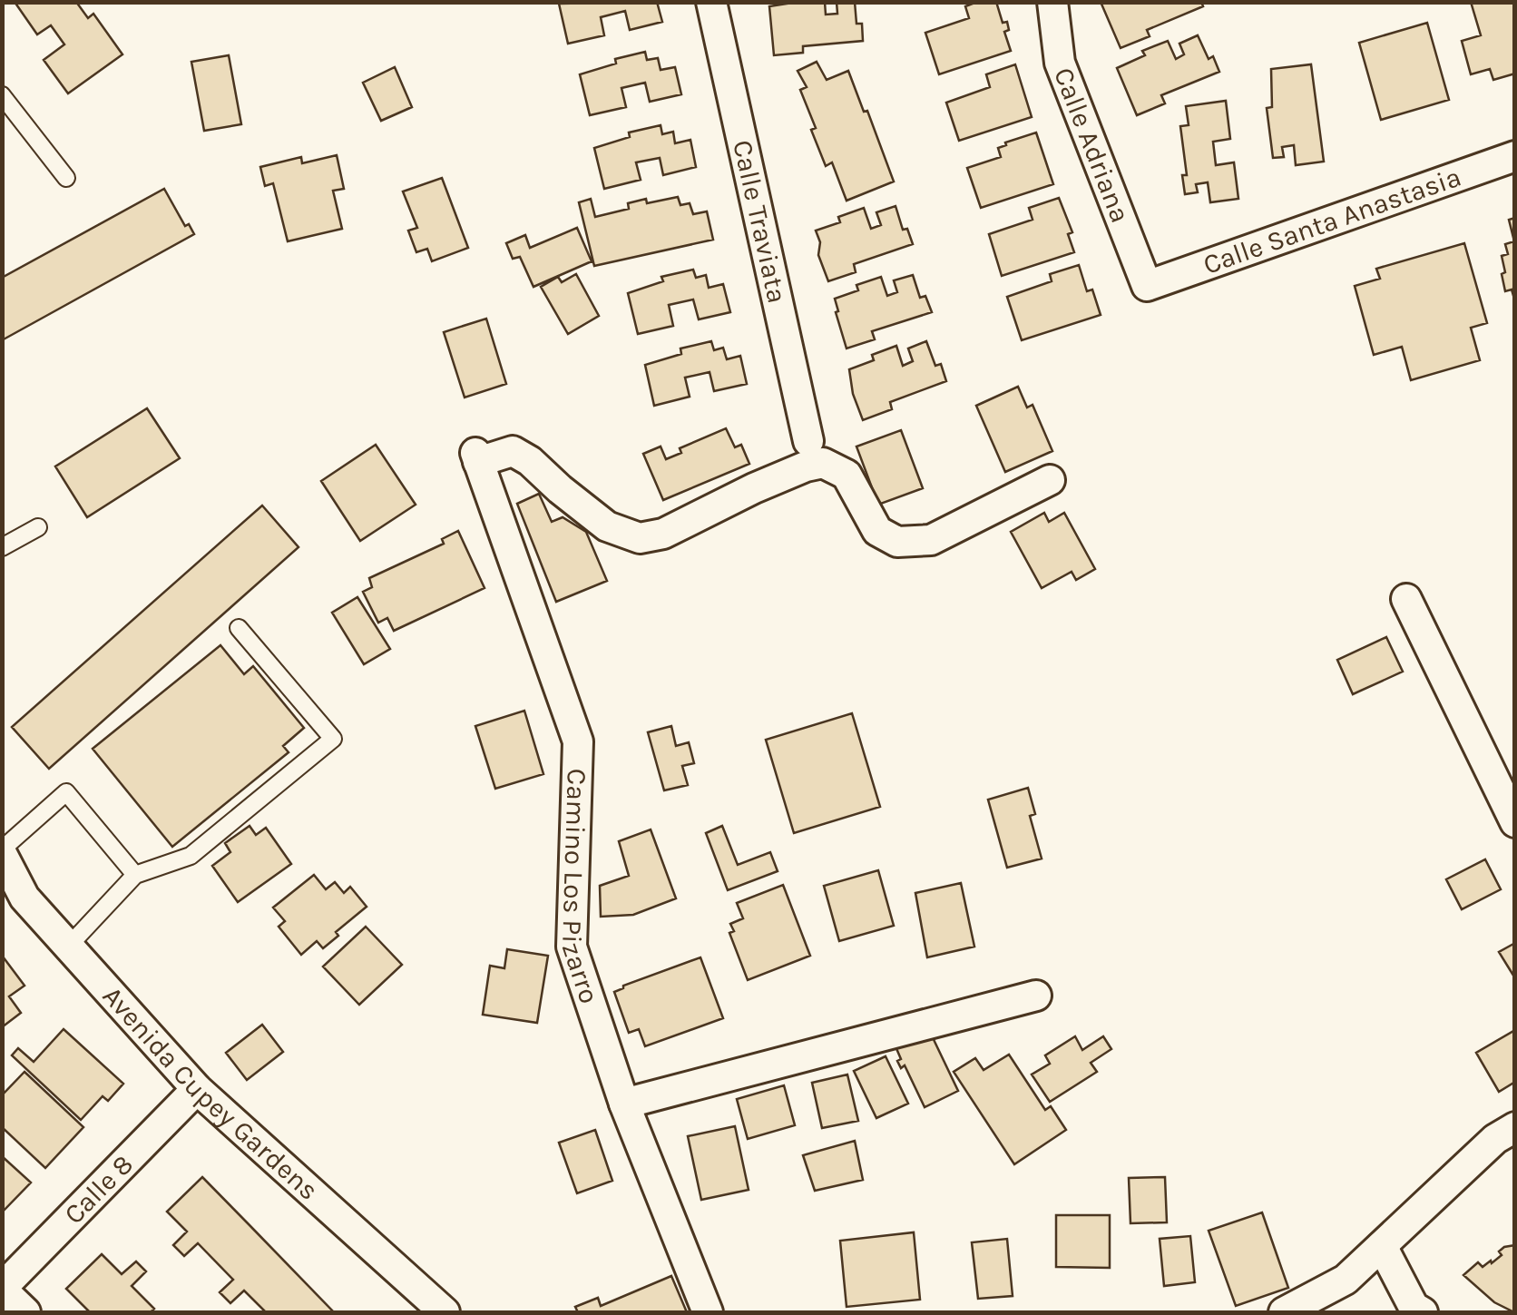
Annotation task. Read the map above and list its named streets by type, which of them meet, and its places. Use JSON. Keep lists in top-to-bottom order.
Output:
{
  "streets": {
    "street": [
      "Calle Adriana",
      "Calle Santa Anastasia",
      "Calle Traviata",
      "Camino Los Pizarro",
      "Avenida Cupey Gardens",
      "Calle 8"
    ]
  },
  "crossings": [
    ["Calle Adriana", "Calle Santa Anastasia"],
    ["Avenida Cupey Gardens", "Calle 8"]
  ]
}
